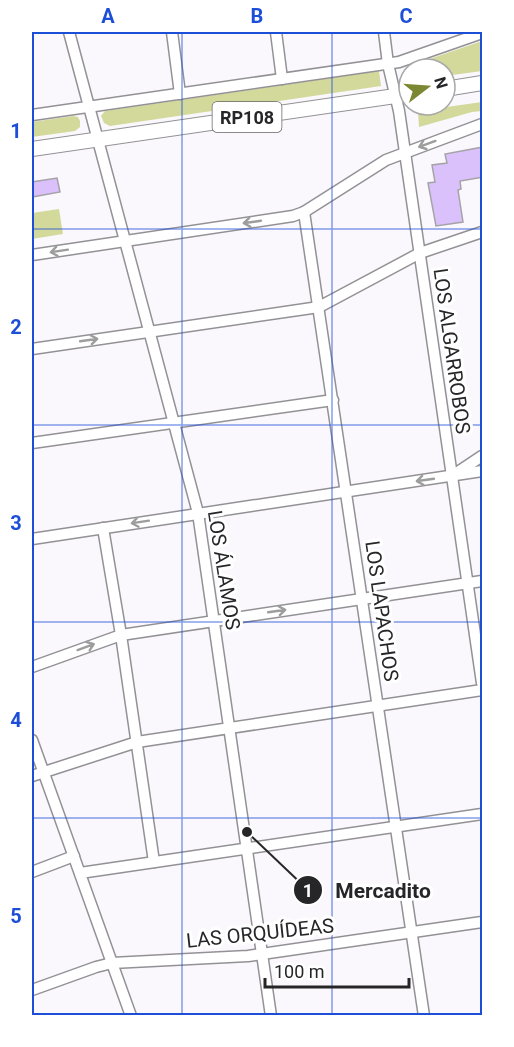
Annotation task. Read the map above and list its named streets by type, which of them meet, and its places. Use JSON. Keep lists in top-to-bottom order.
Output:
{
  "streets": {
    "main road": ["RP108"],
    "street": [
      "LOS ALGARROBOS",
      "LOS ÁLAMOS",
      "LOS LAPACHOS",
      "LAS ORQUÍDEAS"
    ]
  },
  "crossings": [
    ["RP108", "LOS ÁLAMOS"],
    ["LOS ÁLAMOS", "LAS ORQUÍDEAS"],
    ["LOS LAPACHOS", "LAS ORQUÍDEAS"]
  ],
  "places": ["Mercadito"],
  "scale_bar": "100 m",
  "north": "right",
  "grid": {
    "columns": ["A", "B", "C"],
    "rows": [
      "1",
      "2",
      "3",
      "4",
      "5"
    ]
  }
}
